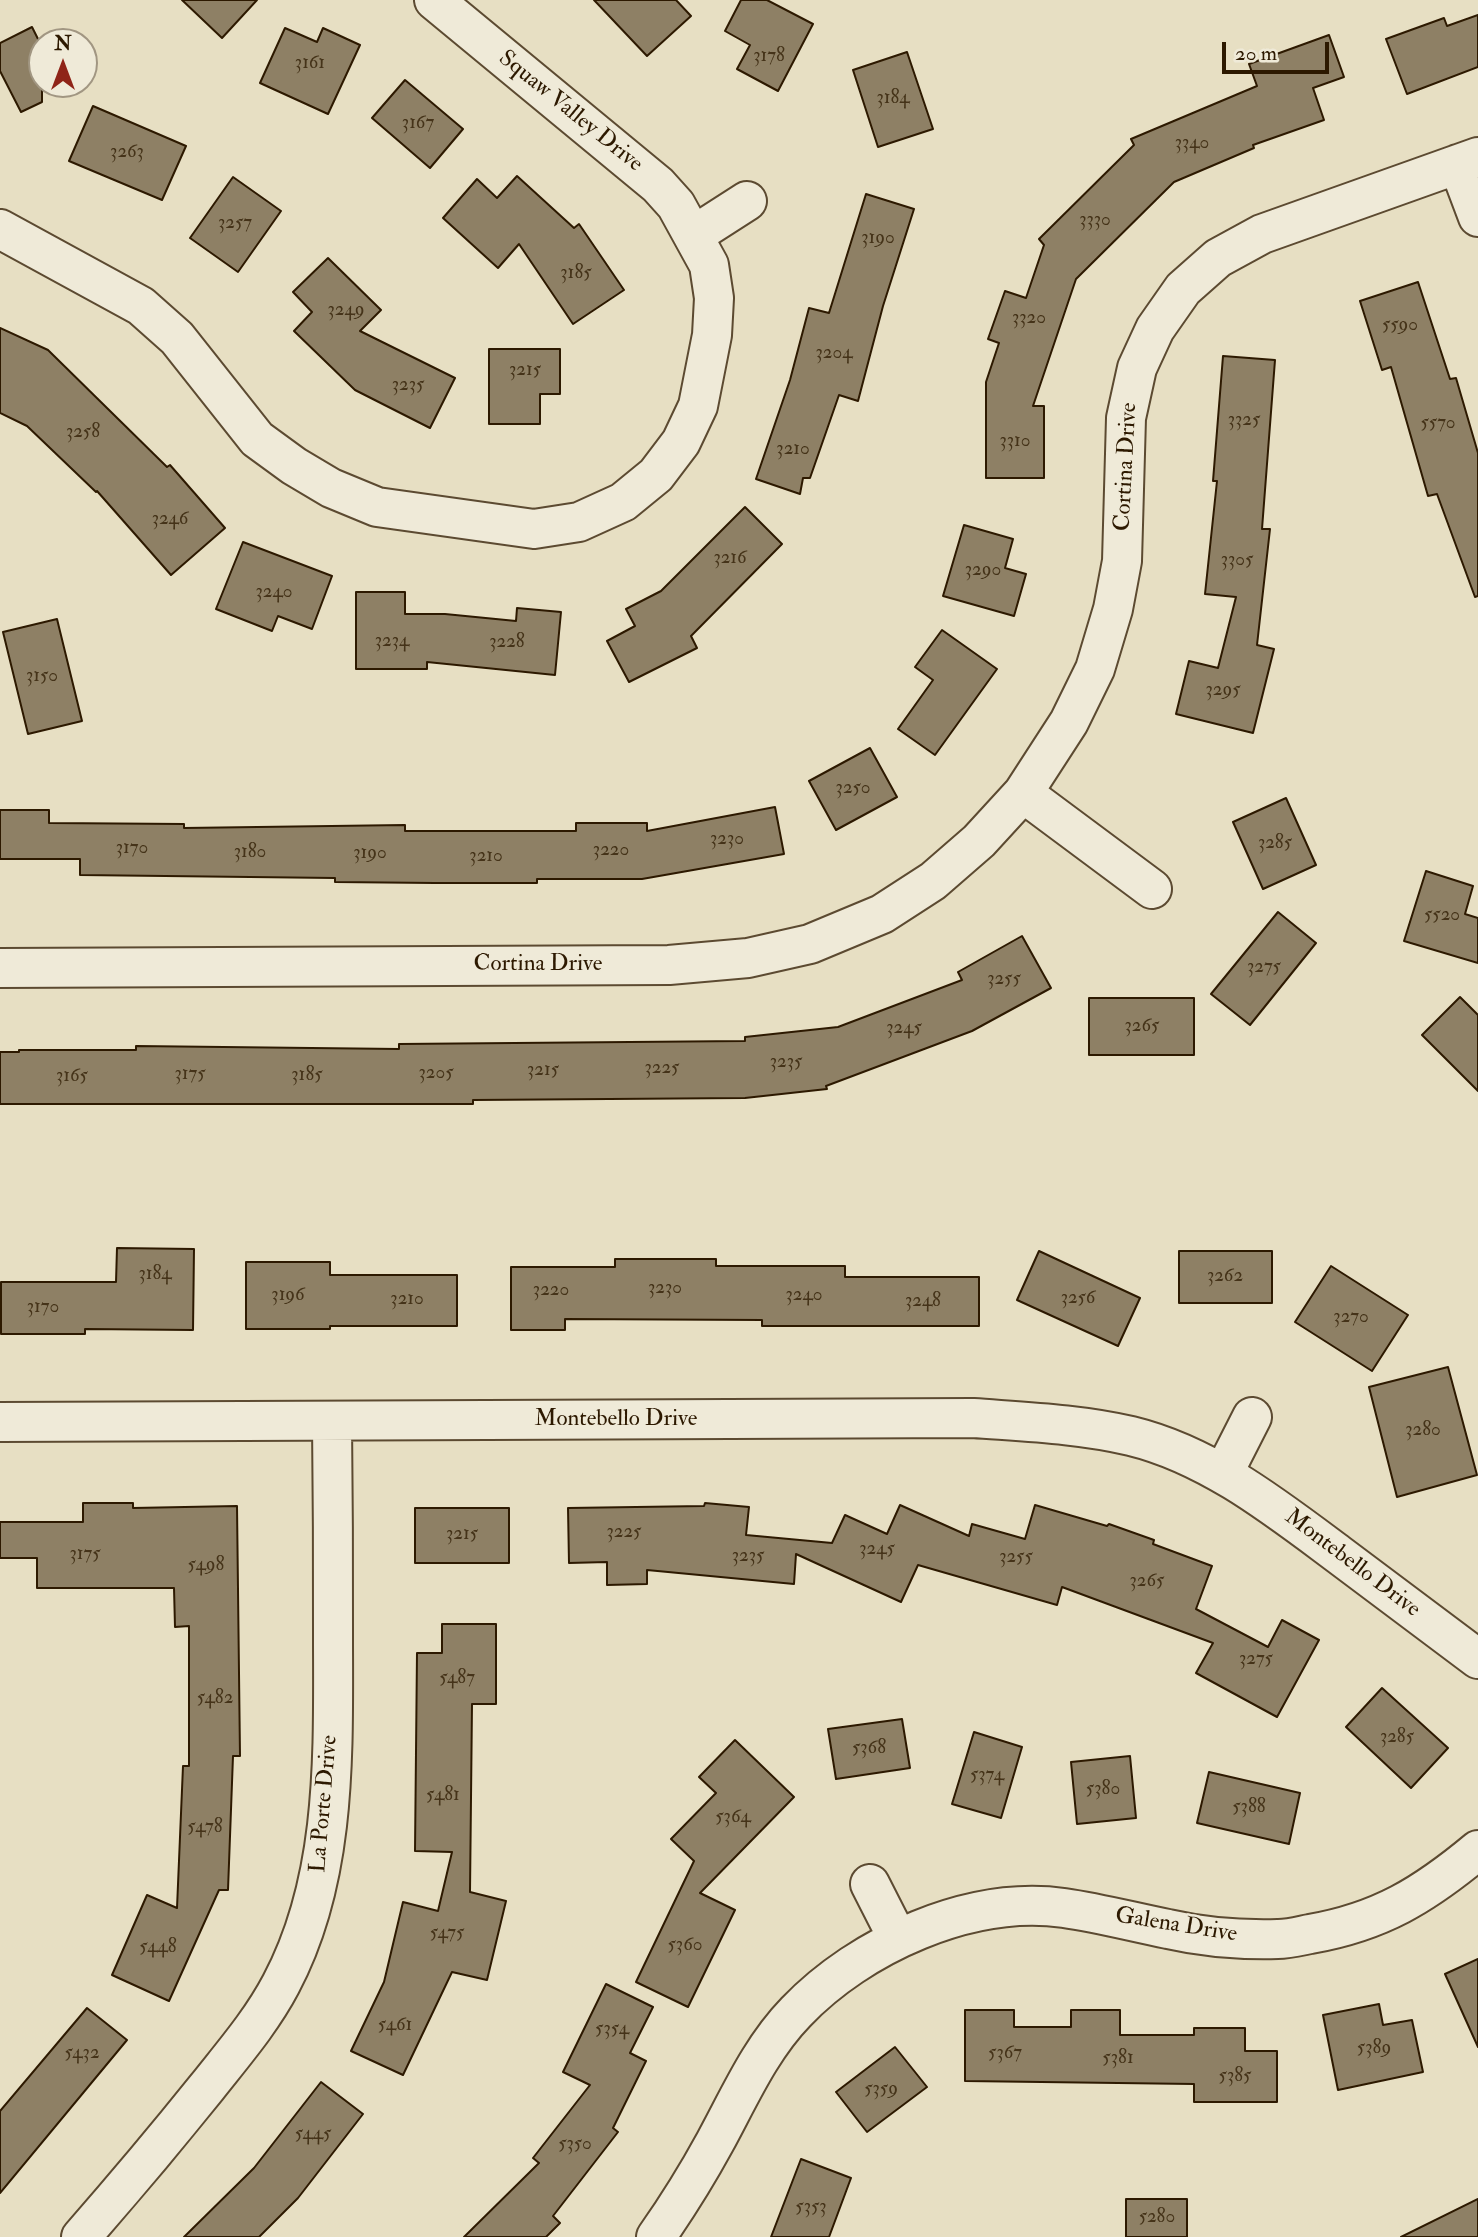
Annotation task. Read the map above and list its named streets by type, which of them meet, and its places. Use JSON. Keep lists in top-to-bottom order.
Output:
{
  "streets": {
    "street": [
      "Squaw Valley Drive",
      "Cortina Drive",
      "Montebello Drive",
      "La Porte Drive",
      "Galena Drive"
    ]
  },
  "crossings": [
    ["Montebello Drive", "La Porte Drive"]
  ],
  "house_numbers": [
    "3178",
    "3161",
    "3184",
    "3167",
    "3340",
    "3263",
    "3330",
    "3257",
    "3190",
    "3185",
    "3249",
    "3320",
    "5590",
    "3204",
    "3215",
    "3235",
    "3325",
    "5570",
    "3258",
    "3310",
    "3210",
    "3246",
    "3216",
    "3305",
    "3290",
    "3240",
    "3234",
    "3228",
    "3150",
    "3295",
    "3250",
    "3230",
    "3285",
    "3170",
    "3220",
    "3180",
    "3190",
    "3210",
    "5520",
    "3275",
    "3255",
    "3265",
    "3245",
    "3235",
    "3225",
    "3215",
    "3205",
    "3175",
    "3185",
    "3165",
    "3184",
    "3262",
    "3230",
    "3220",
    "3196",
    "3240",
    "3256",
    "3210",
    "3248",
    "3170",
    "3270",
    "3280",
    "3225",
    "3215",
    "3245",
    "3175",
    "3235",
    "3255",
    "5498",
    "3265",
    "3275",
    "5487",
    "5482",
    "3285",
    "5368",
    "5374",
    "5380",
    "5481",
    "5388",
    "5364",
    "5478",
    "5475",
    "5360",
    "5448",
    "5461",
    "5354",
    "5389",
    "5432",
    "5367",
    "5381",
    "5385",
    "5359",
    "5445",
    "5350",
    "5353",
    "5280"
  ],
  "scale_bar": "20 m",
  "north": "top"
}
